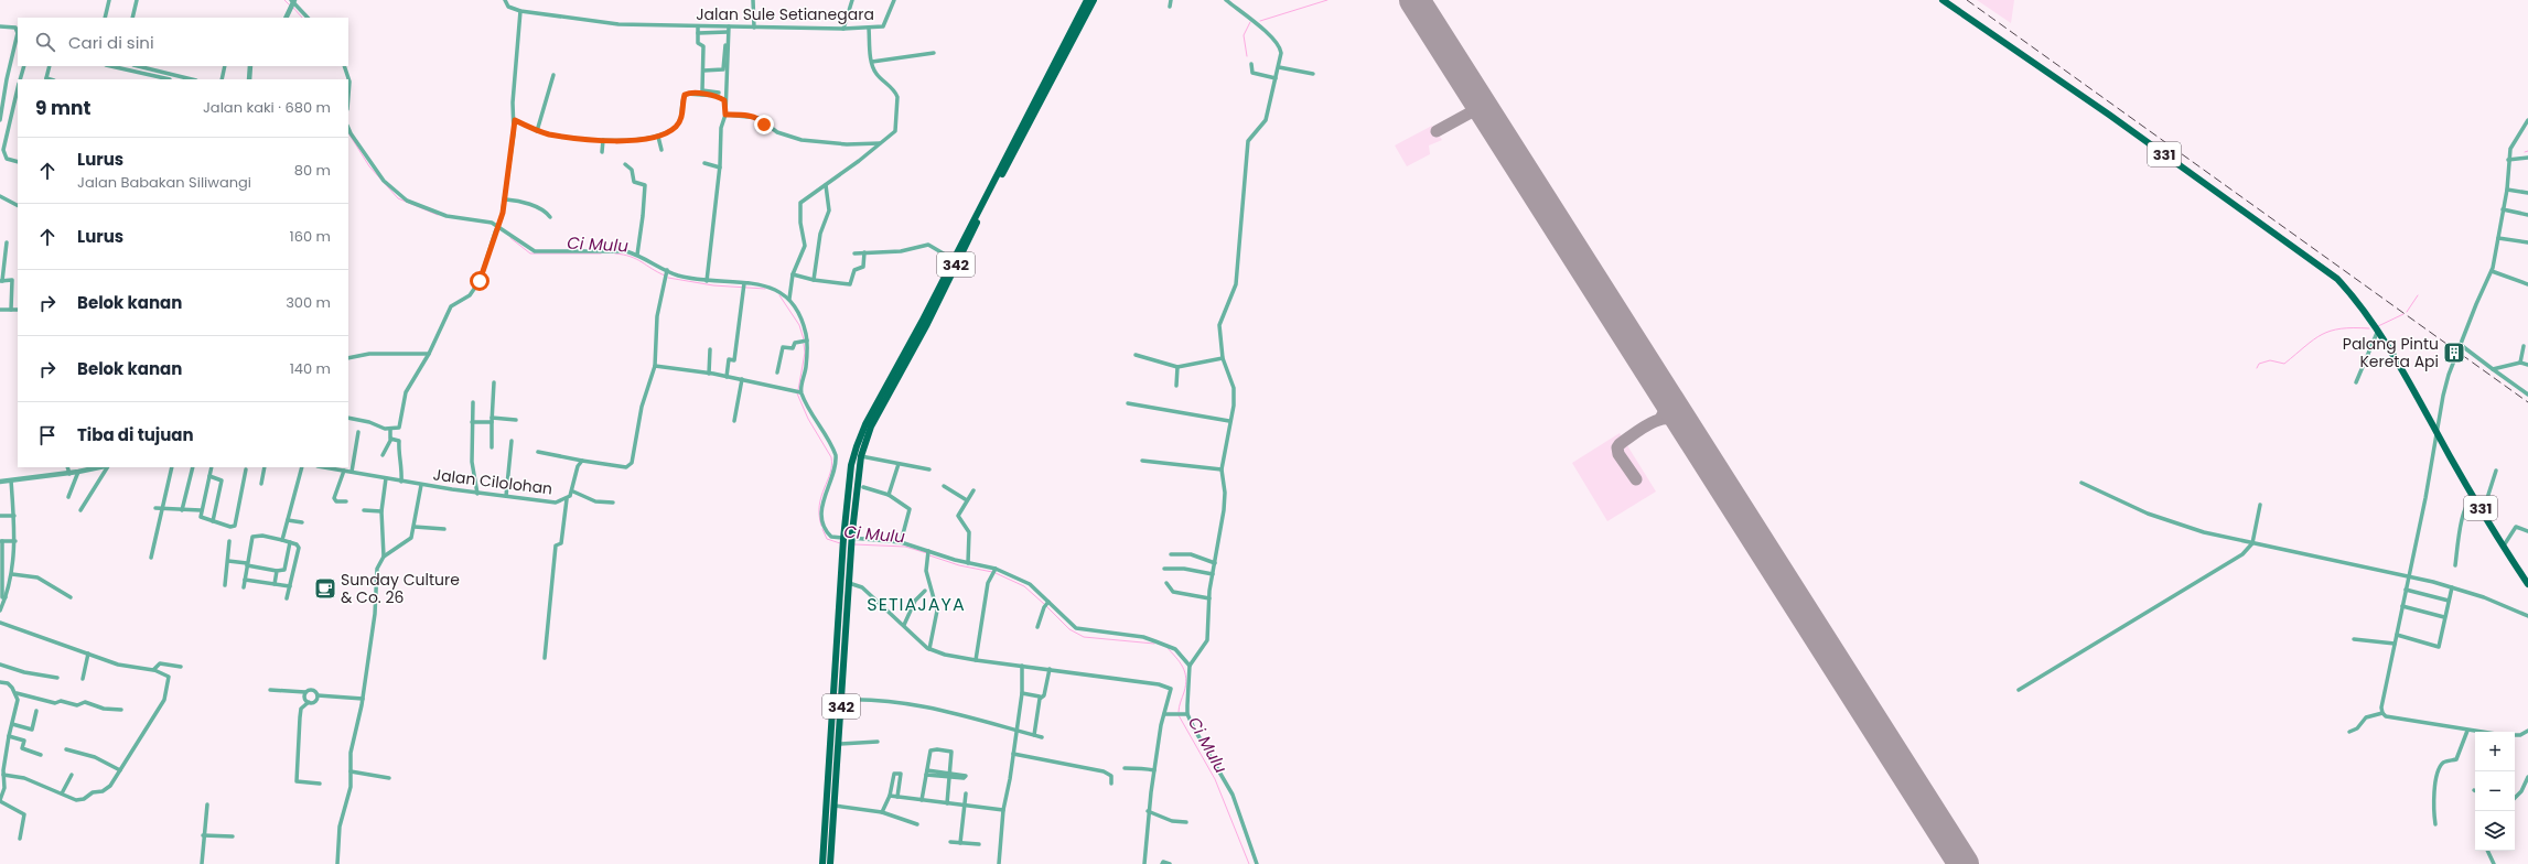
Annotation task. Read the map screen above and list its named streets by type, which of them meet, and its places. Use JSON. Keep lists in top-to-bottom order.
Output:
{
  "streets": {
    "main road": ["331", "342"],
    "street": ["Jalan Sule Setianegara", "Jalan Cilolohan"]
  },
  "districts": ["SETIAJAYA"],
  "water": ["Ci Mulu"],
  "places": {
    "building": ["Palang Pintu Kereta Api"],
    "cafe": ["Sunday Culture & Co. 26"]
  },
  "page": {
    "search": "Cari di sini",
    "heading": ["9 mnt", "Jalan kaki · 680 m"],
    "list": [
      ["Lurus", "Jalan Babakan Siliwangi", "80 m"],
      ["Lurus", "160 m"],
      ["Belok kanan", "300 m"],
      ["Belok kanan", "140 m"],
      "Tiba di tujuan"
    ],
    "map_buttons": ["+", "−"]
  }
}
